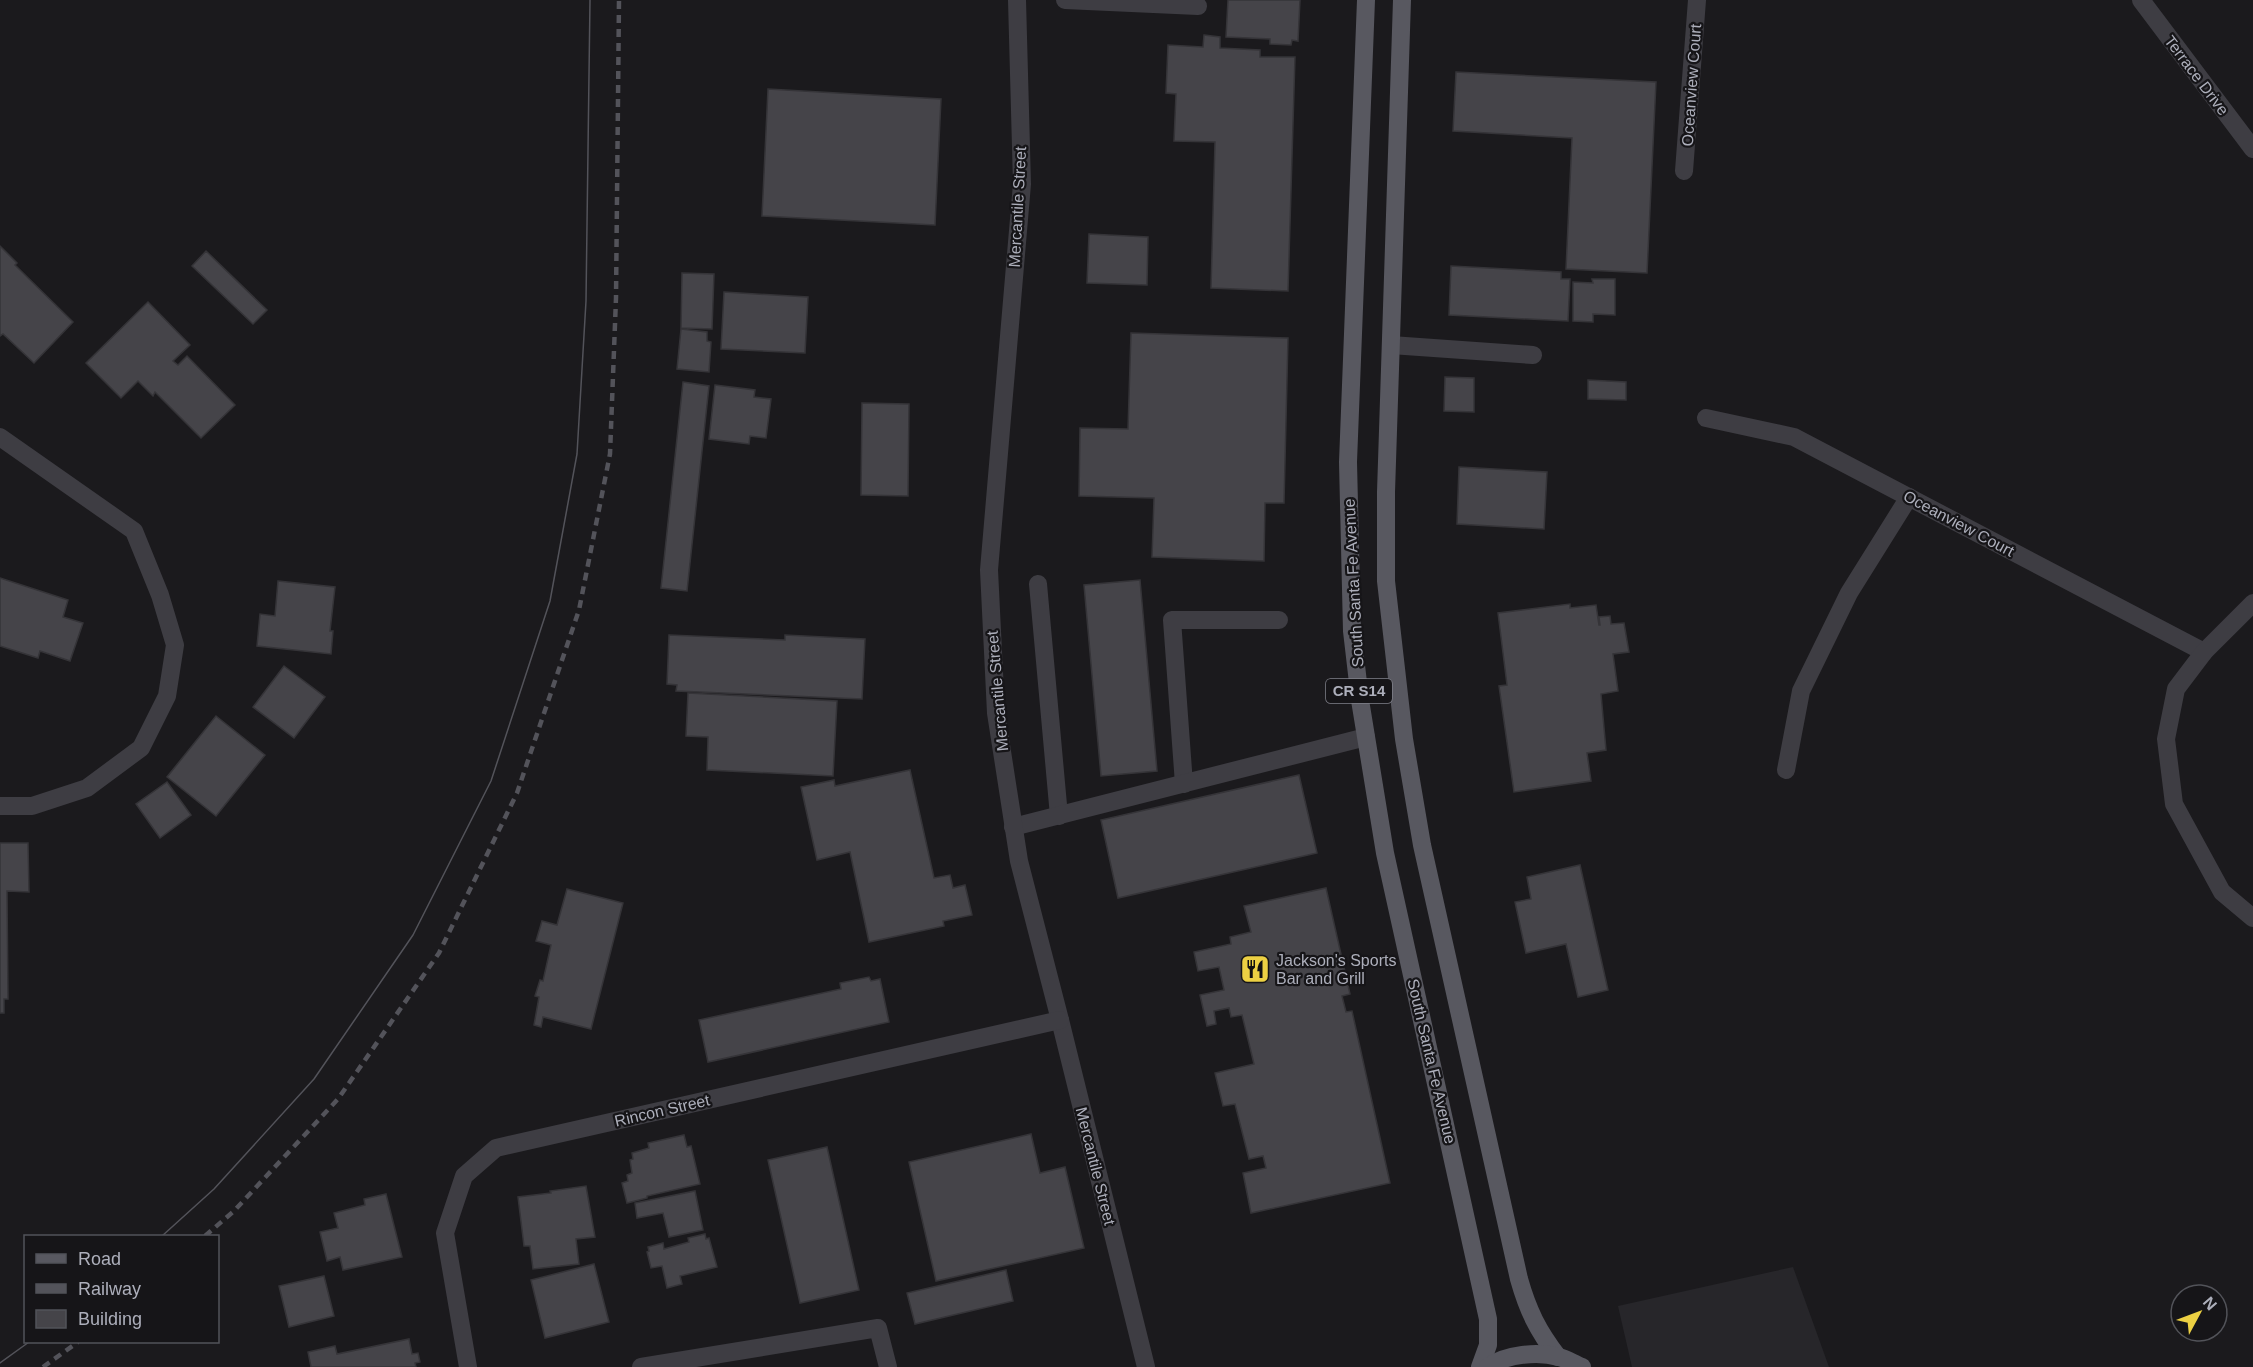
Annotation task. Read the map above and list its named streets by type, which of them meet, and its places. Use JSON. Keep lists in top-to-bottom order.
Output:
{
  "streets": {
    "main road": ["South Santa Fe Avenue", "CR S14"],
    "street": [
      "Terrace Drive",
      "Oceanview Court",
      "Mercantile Street",
      "Rincon Street"
    ]
  },
  "crossings": [
    ["Mercantile Street", "Rincon Street"]
  ],
  "places": {
    "restaurant": ["Jackson's Sports Bar and Grill"]
  },
  "legend": ["Road", "Railway", "Building"],
  "north": "top right"
}
